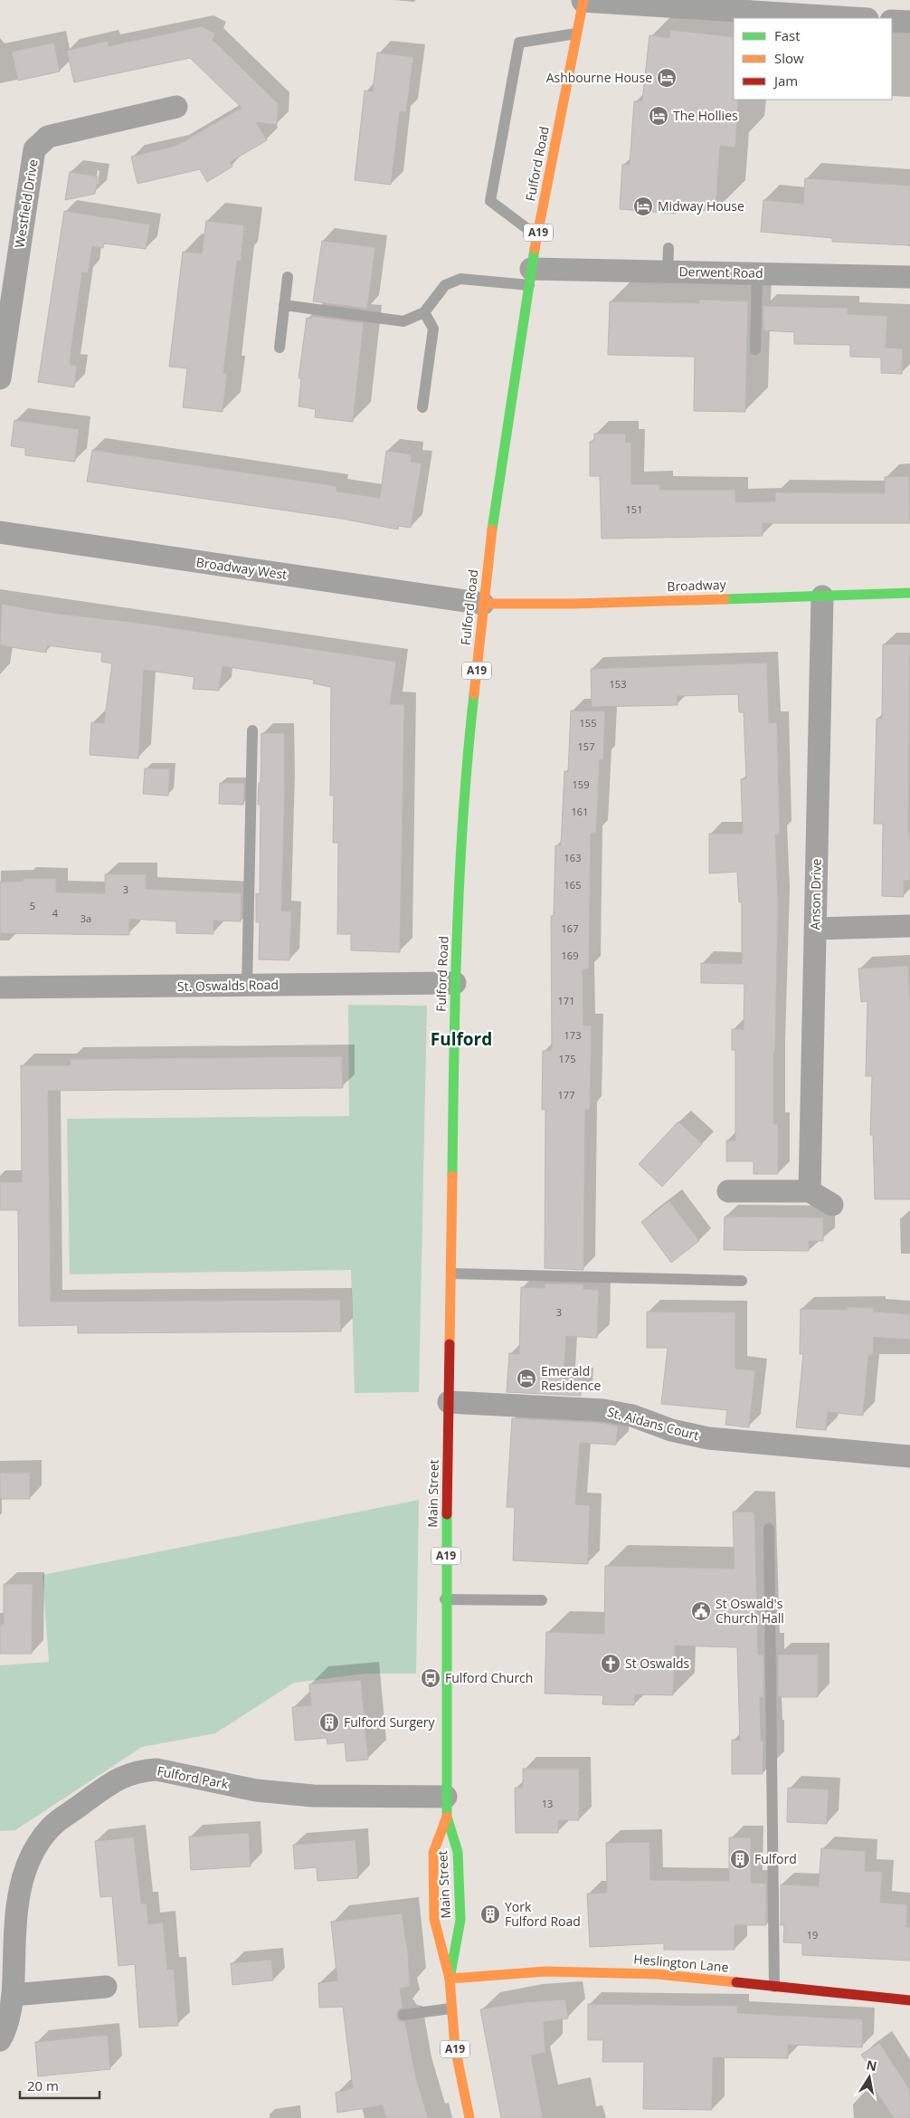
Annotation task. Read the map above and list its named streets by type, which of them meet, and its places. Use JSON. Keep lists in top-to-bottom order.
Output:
{
  "streets": {
    "main road": [
      "Fulford Road",
      "A19",
      "Broadway",
      "Main Street",
      "Heslington Lane"
    ],
    "street": [
      "Westfield Drive",
      "Derwent Road",
      "Broadway West",
      "Anson Drive",
      "St. Oswalds Road",
      "St. Aidans Court",
      "Fulford Park"
    ]
  },
  "crossings": [
    ["Fulford Road", "Derwent Road"],
    ["Fulford Road", "Broadway West"],
    ["Fulford Road", "Broadway"],
    ["Fulford Road", "St. Oswalds Road"],
    ["Fulford Road", "Main Street"],
    ["Broadway West", "Broadway"],
    ["Broadway", "Anson Drive"],
    ["St. Aidans Court", "Main Street"],
    ["Main Street", "Fulford Park"],
    ["Main Street", "Heslington Lane"]
  ],
  "districts": ["Fulford"],
  "places": {
    "hotel": [
      "Ashbourne House",
      "The Hollies",
      "Midway House",
      "Emerald Residence"
    ],
    "public building": ["St Oswald's Church Hall"],
    "church": ["St Oswalds"],
    "bus stop": ["Fulford Church"],
    "building": ["Fulford Surgery", "Fulford", "York Fulford Road"]
  },
  "house_numbers": [
    "151",
    "153",
    "155",
    "157",
    "159",
    "161",
    "163",
    "165",
    "3",
    "5",
    "4",
    "3a",
    "167",
    "169",
    "171",
    "173",
    "175",
    "177",
    "3",
    "13",
    "19"
  ],
  "legend": ["Fast", "Slow", "Jam"],
  "scale_bar": "20 m",
  "north": "top"
}
